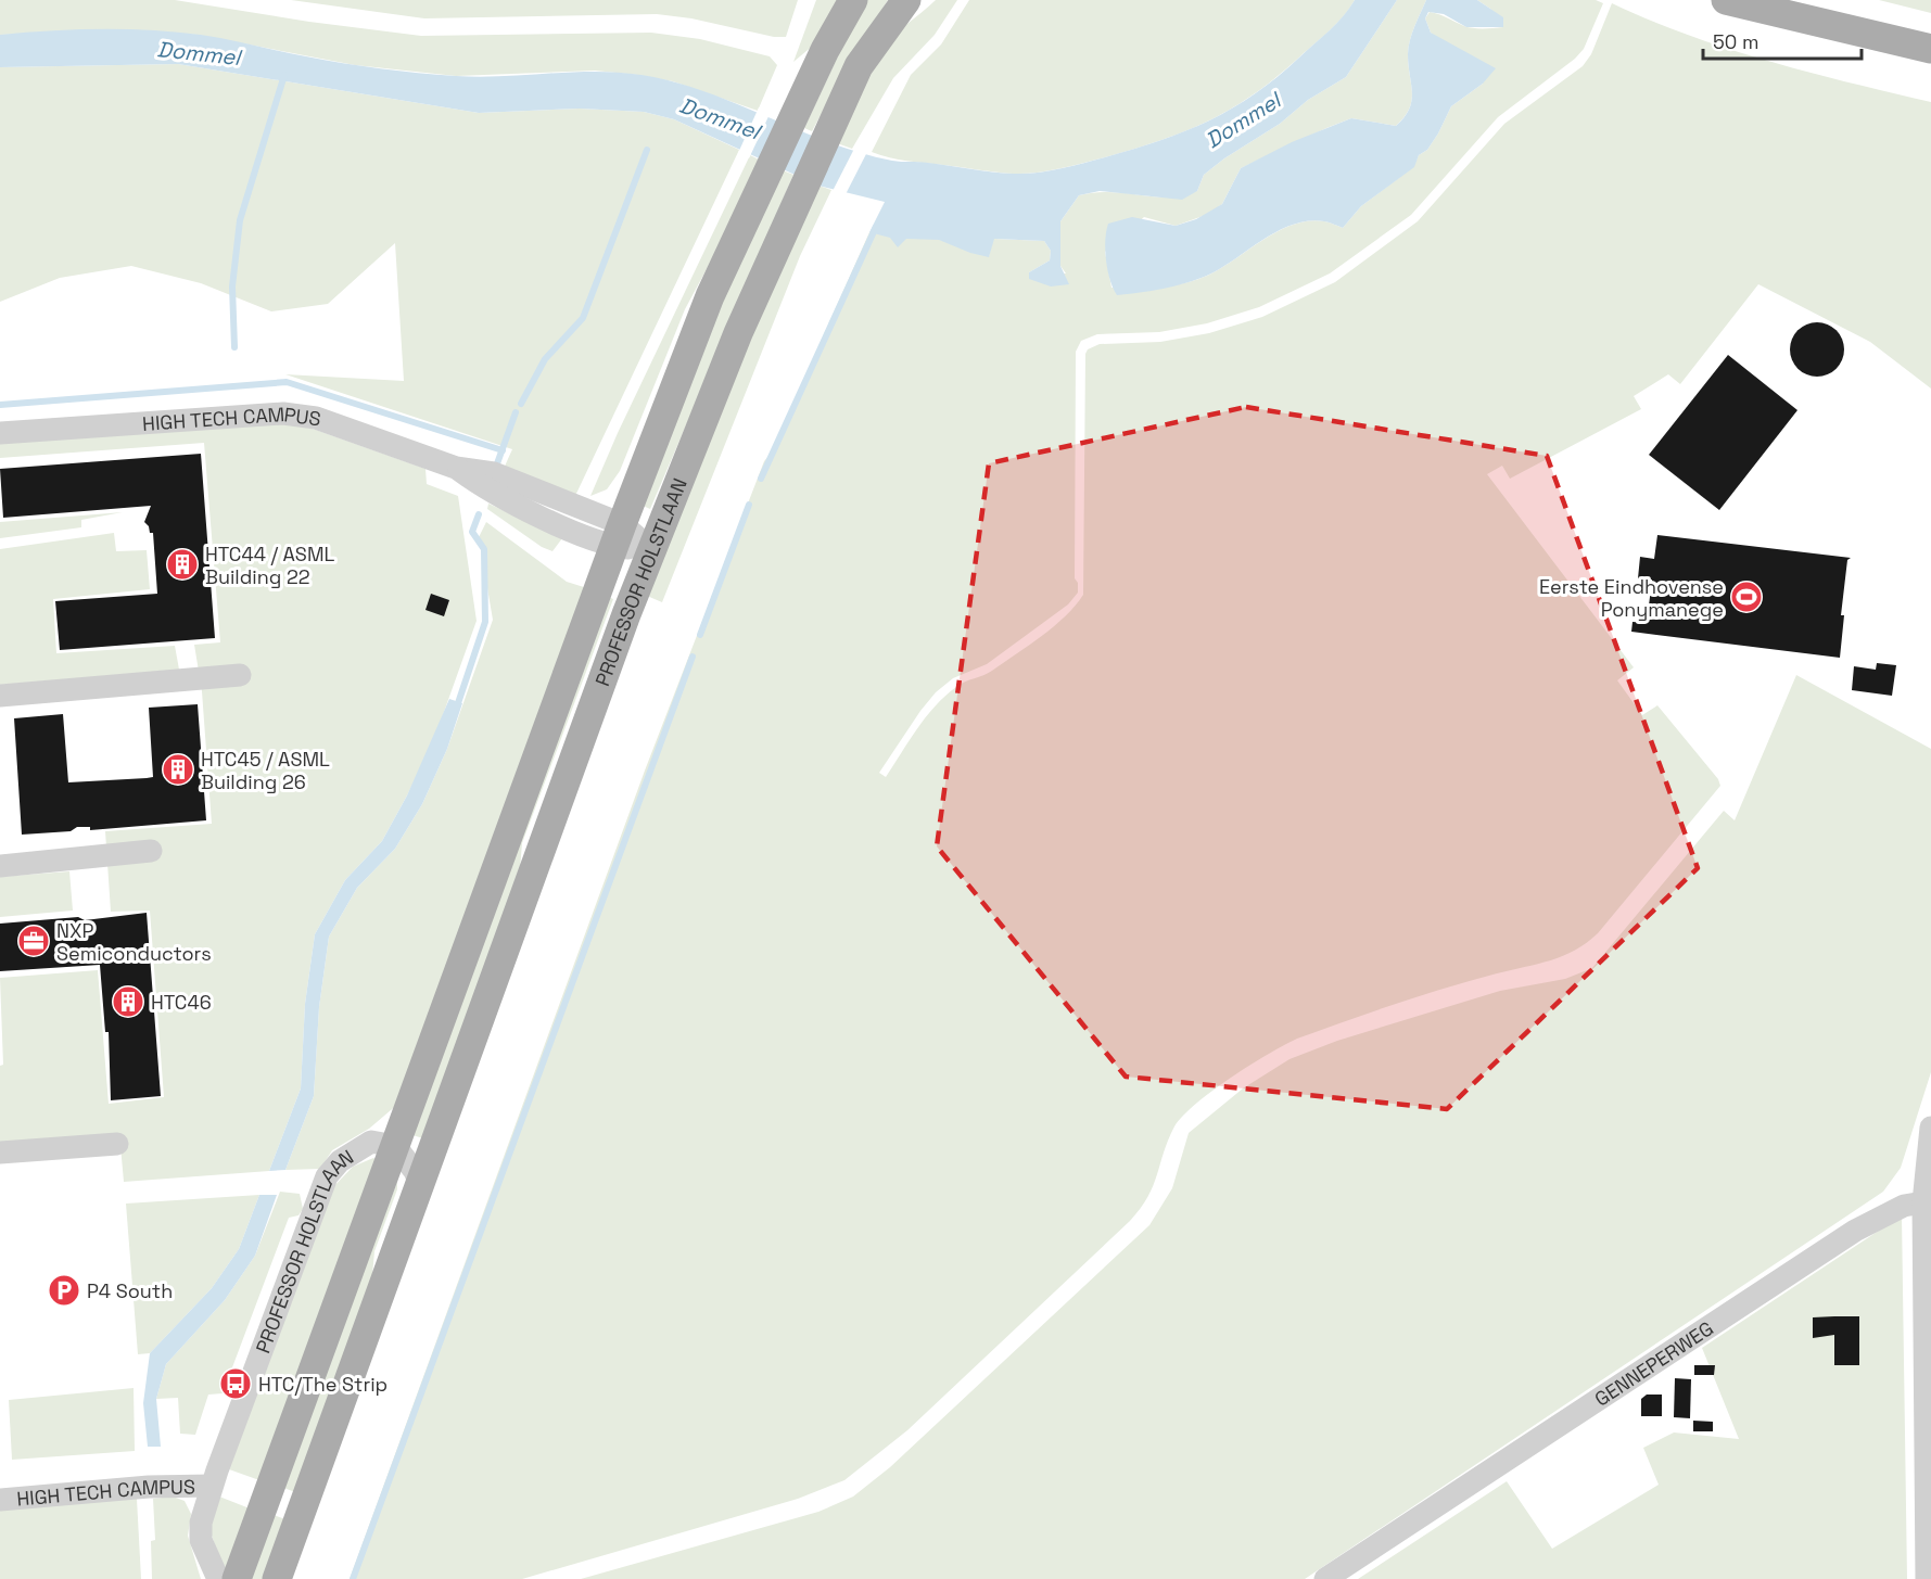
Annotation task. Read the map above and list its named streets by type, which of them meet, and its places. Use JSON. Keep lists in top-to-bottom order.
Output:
{
  "streets": {
    "main road": ["PROFESSOR HOLSTLAAN"],
    "street": ["HIGH TECH CAMPUS", "GENNEPERWEG"]
  },
  "crossings": [
    ["HIGH TECH CAMPUS", "PROFESSOR HOLSTLAAN"]
  ],
  "water": ["Dommel"],
  "places": {
    "building": ["HTC44 / ASML Building 22", "HTC45 / ASML Building 26", "HTC46"],
    "sports": ["Eerste Eindhovense Ponymanege"],
    "office": ["NXP Semiconductors"],
    "parking": ["P4 South"],
    "bus stop": ["HTC/The Strip"]
  },
  "scale_bar": "50 m"
}
